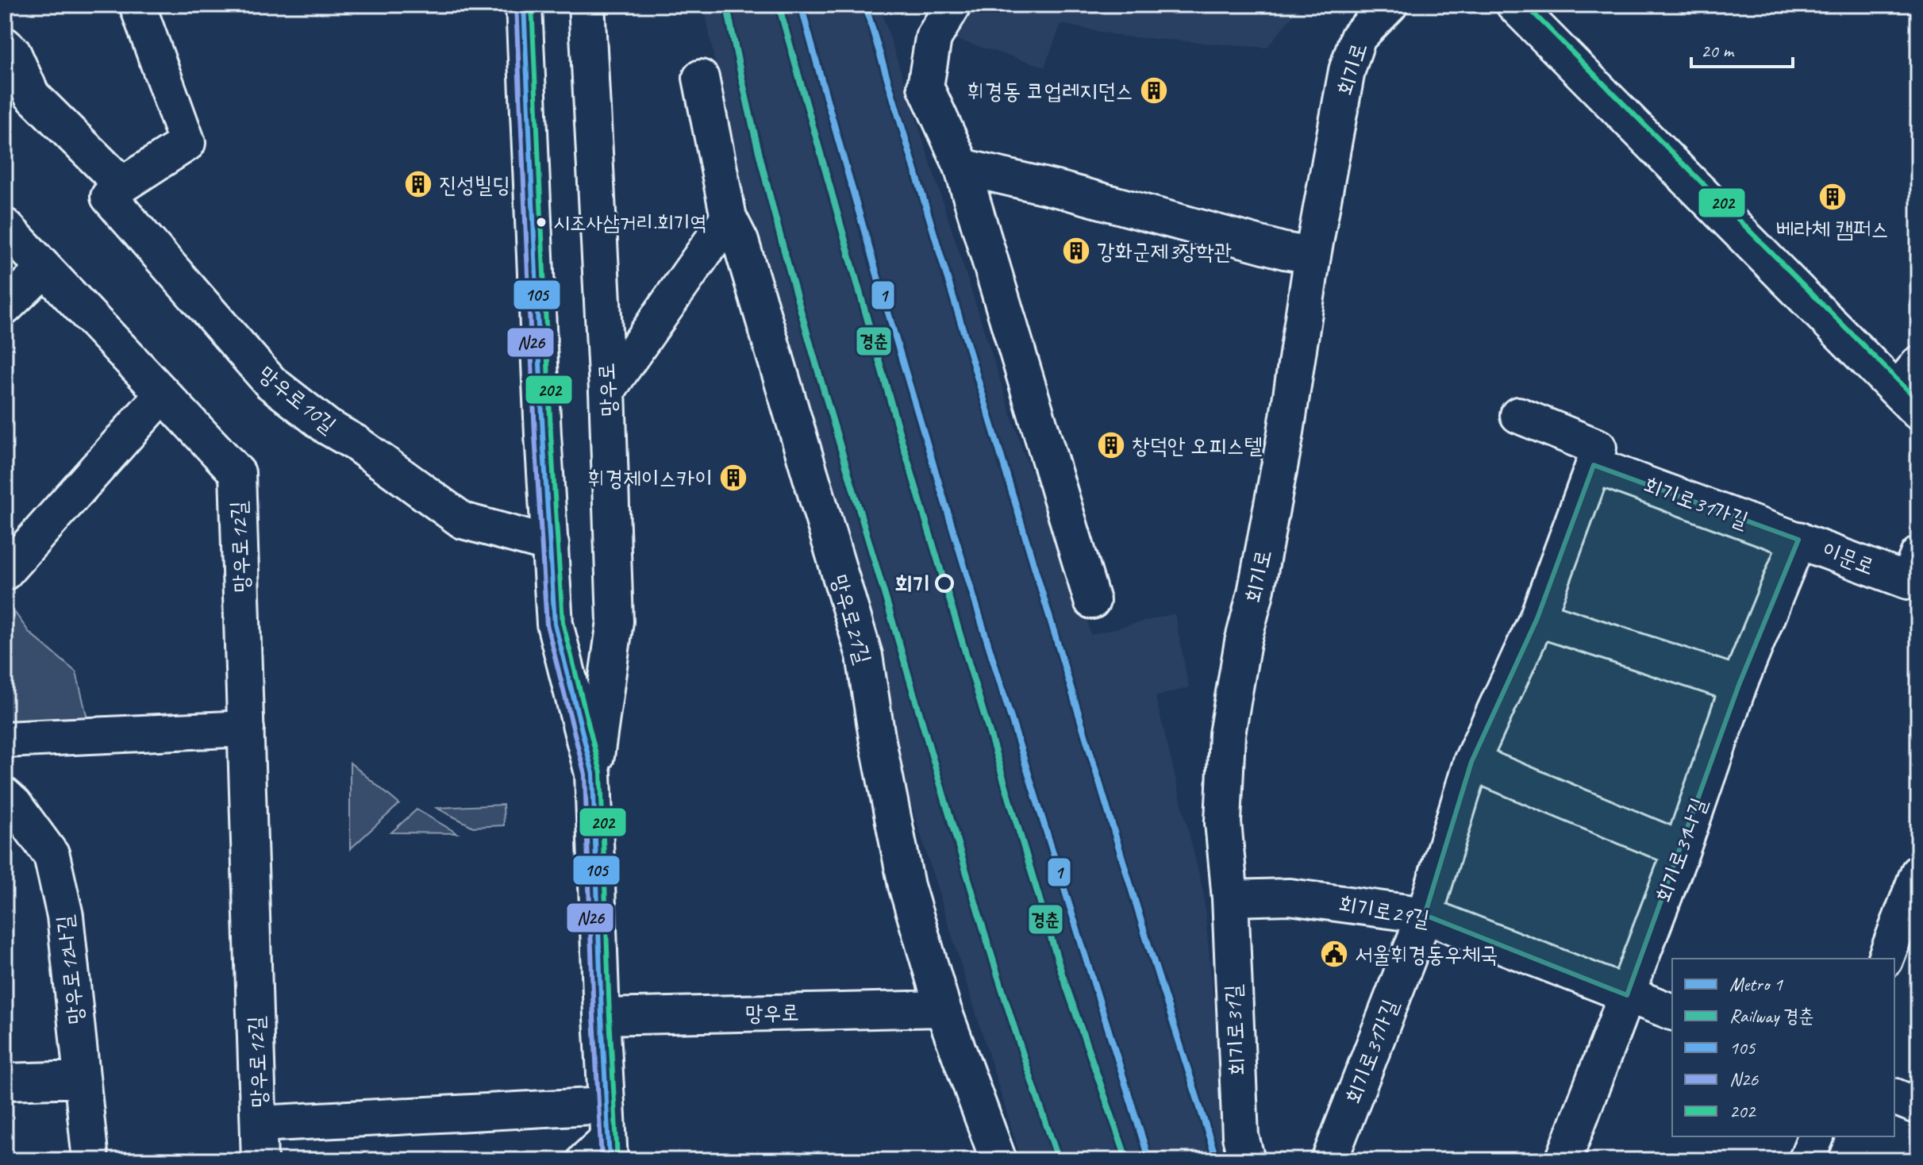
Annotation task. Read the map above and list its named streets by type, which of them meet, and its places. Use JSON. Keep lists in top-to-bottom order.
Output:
{
  "streets": {
    "street": [
      "회기로",
      "망우로",
      "망우로10길",
      "회기로31가길",
      "망우로12길",
      "이문로",
      "망우로21길",
      "회기로31나길",
      "회기로29길",
      "망우로12나길",
      "회기로31길"
    ]
  },
  "crossings": [
    ["회기로", "회기로29길"],
    ["회기로", "회기로31길"],
    ["망우로", "망우로10길"],
    ["망우로", "망우로12길"],
    ["망우로", "망우로21길"],
    ["회기로31가길", "이문로"],
    ["회기로31가길", "회기로31나길"],
    ["회기로31가길", "회기로29길"],
    ["이문로", "회기로31나길"],
    ["회기로31나길", "회기로29길"],
    ["회기로29길", "회기로31길"]
  ],
  "places": {
    "building": [
      "휘경동 코업레지던스",
      "진성빌딩",
      "베라체 캠퍼스",
      "강화군제3장학관",
      "창덕안 오피스텔",
      "휘경제이스카이"
    ],
    "other": ["시조사삼거리.회기역", "회기"],
    "public building": ["서울휘경동우체국"]
  },
  "lines": [
    "metro line 1",
    "rail line 경춘",
    "transit line 105",
    "transit line N26",
    "transit line 202"
  ],
  "legend": [
    "Metro 1",
    "Railway 경춘",
    "105",
    "N26",
    "202"
  ],
  "scale_bar": "20 m"
}
